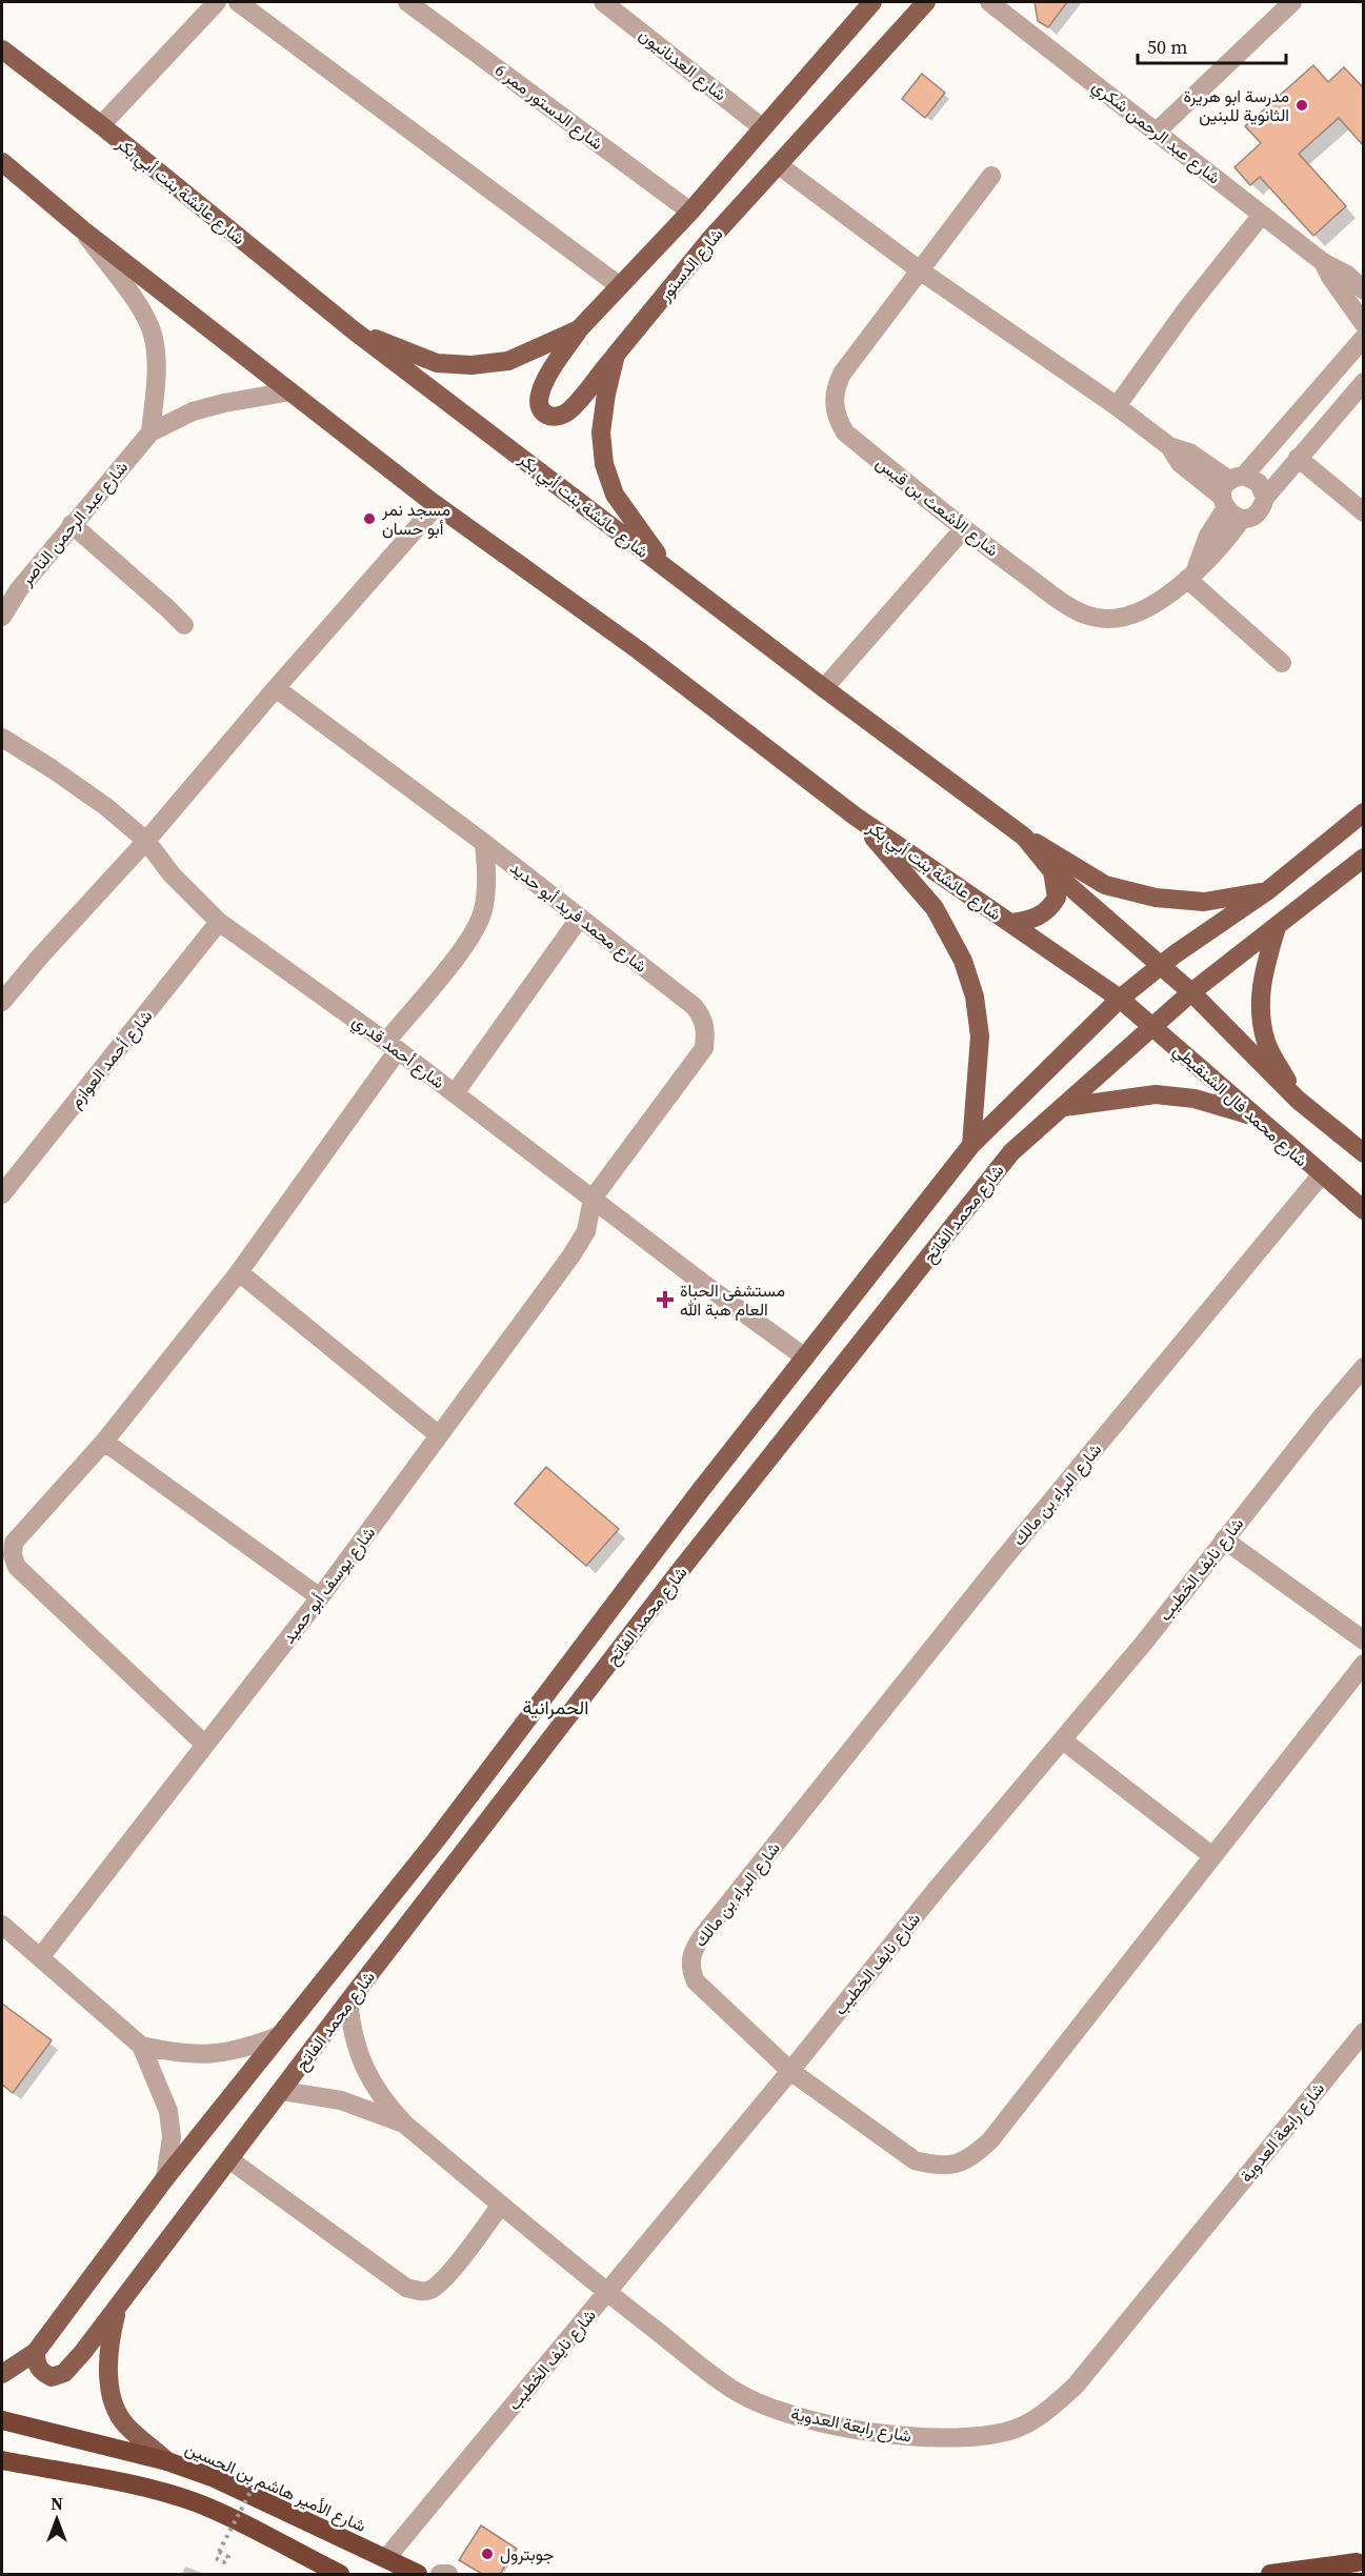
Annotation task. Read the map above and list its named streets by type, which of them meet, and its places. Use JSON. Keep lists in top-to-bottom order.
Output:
{
  "streets": {
    "highway": ["شارع الأمير هاشم بن الحسين"],
    "main road": [
      "شارع عائشة بنت أبي بكر",
      "شارع الدستور",
      "شارع محمد فال الشنقيطي",
      "شارع محمد الفاتح"
    ],
    "street": [
      "شارع العدنانيون",
      "شارع الدستور ممر 6",
      "شارع عبد الرحمن شكري",
      "شارع الأشعث بن قيس",
      "شارع عبد الرحمن الناصر",
      "شارع محمد فريد أبو حديد",
      "شارع أحمد قدري",
      "شارع أحمد العوازم",
      "شارع البراء بن مالك",
      "شارع نايف الخطيب",
      "شارع يوسف أبو حميد",
      "شارع رابعة العدوية"
    ]
  },
  "crossings": [
    ["شارع العدنانيون", "شارع الدستور"],
    ["شارع الدستور ممر 6", "شارع الدستور"],
    ["شارع عائشة بنت أبي بكر", "شارع الدستور"],
    ["شارع عائشة بنت أبي بكر", "شارع عبد الرحمن الناصر"],
    ["شارع عائشة بنت أبي بكر", "شارع محمد فال الشنقيطي"],
    ["شارع عائشة بنت أبي بكر", "شارع محمد الفاتح"],
    ["شارع محمد فريد أبو حديد", "شارع أحمد قدري"],
    ["شارع محمد فريد أبو حديد", "شارع يوسف أبو حميد"],
    ["شارع أحمد قدري", "شارع أحمد العوازم"],
    ["شارع أحمد قدري", "شارع محمد الفاتح"],
    ["شارع أحمد قدري", "شارع يوسف أبو حميد"],
    ["شارع محمد فال الشنقيطي", "شارع محمد الفاتح"],
    ["شارع محمد فال الشنقيطي", "شارع البراء بن مالك"],
    ["شارع محمد الفاتح", "شارع رابعة العدوية"],
    ["شارع محمد الفاتح", "شارع الأمير هاشم بن الحسين"],
    ["شارع البراء بن مالك", "شارع نايف الخطيب"],
    ["شارع نايف الخطيب", "شارع رابعة العدوية"],
    ["شارع نايف الخطيب", "شارع الأمير هاشم بن الحسين"]
  ],
  "districts": ["الحمرانية"],
  "places": {
    "other": ["مدرسة ابو هريرة الثانوية للبنين", "مسجد نمر أبو حسان", "جوبترول"],
    "health": ["مستشفى الحياة العام هبة الله"]
  },
  "scale_bar": "50 m",
  "north": "top"
}
